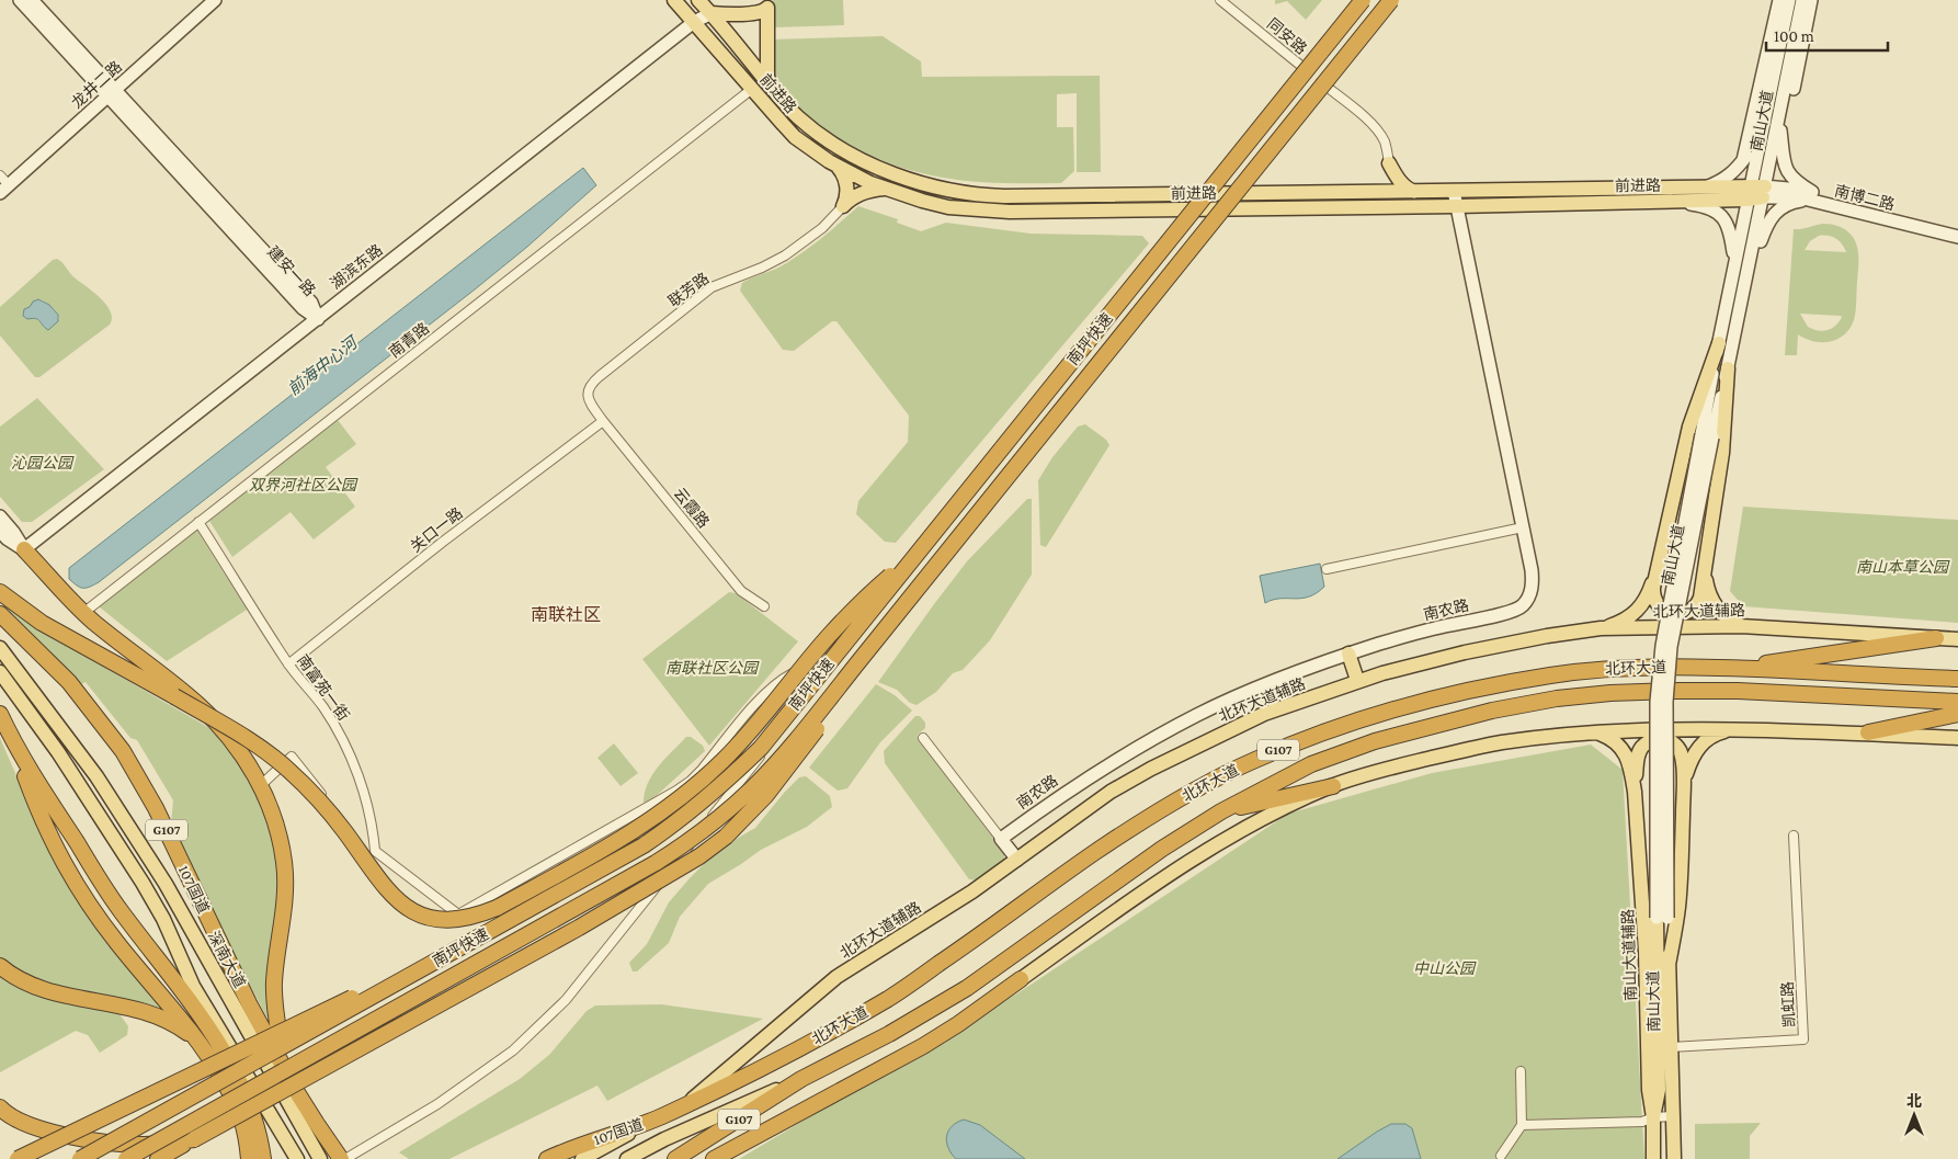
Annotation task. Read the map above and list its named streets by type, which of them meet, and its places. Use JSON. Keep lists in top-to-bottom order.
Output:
{
  "streets": {
    "highway": [
      "南坪快速",
      "北环大道",
      "G107",
      "107国道"
    ],
    "main road": [
      "龙井二路",
      "前进路",
      "南山大道",
      "南博二路",
      "湖滨东路",
      "建安一路",
      "南农路",
      "北环大道辅路",
      "南山大道辅路",
      "深南大道"
    ],
    "street": [
      "同安路",
      "联芳路",
      "南青路",
      "云霞路",
      "关口一路",
      "南富苑一街",
      "凯虹路"
    ]
  },
  "crossings": [
    ["龙井二路", "建安一路"],
    ["前进路", "南山大道"],
    ["前进路", "南博二路"],
    ["前进路", "湖滨东路"],
    ["前进路", "南青路"],
    ["前进路", "南农路"],
    ["南山大道", "南博二路"],
    ["南山大道", "南山大道辅路"],
    ["南山大道", "凯虹路"],
    ["湖滨东路", "建安一路"],
    ["联芳路", "云霞路"],
    ["联芳路", "关口一路"],
    ["南青路", "南富苑一街"],
    ["云霞路", "关口一路"],
    ["关口一路", "南富苑一街"],
    ["北环大道辅路", "北环大道"],
    ["北环大道", "G107"],
    ["北环大道", "107国道"]
  ],
  "districts": ["南联社区"],
  "water": ["前海中心河"],
  "parks": [
    "沁园公园",
    "双界河社区公园",
    "南山本草公园",
    "南联社区公园",
    "中山公园"
  ],
  "scale_bar": "100 m",
  "north": "top"
}
